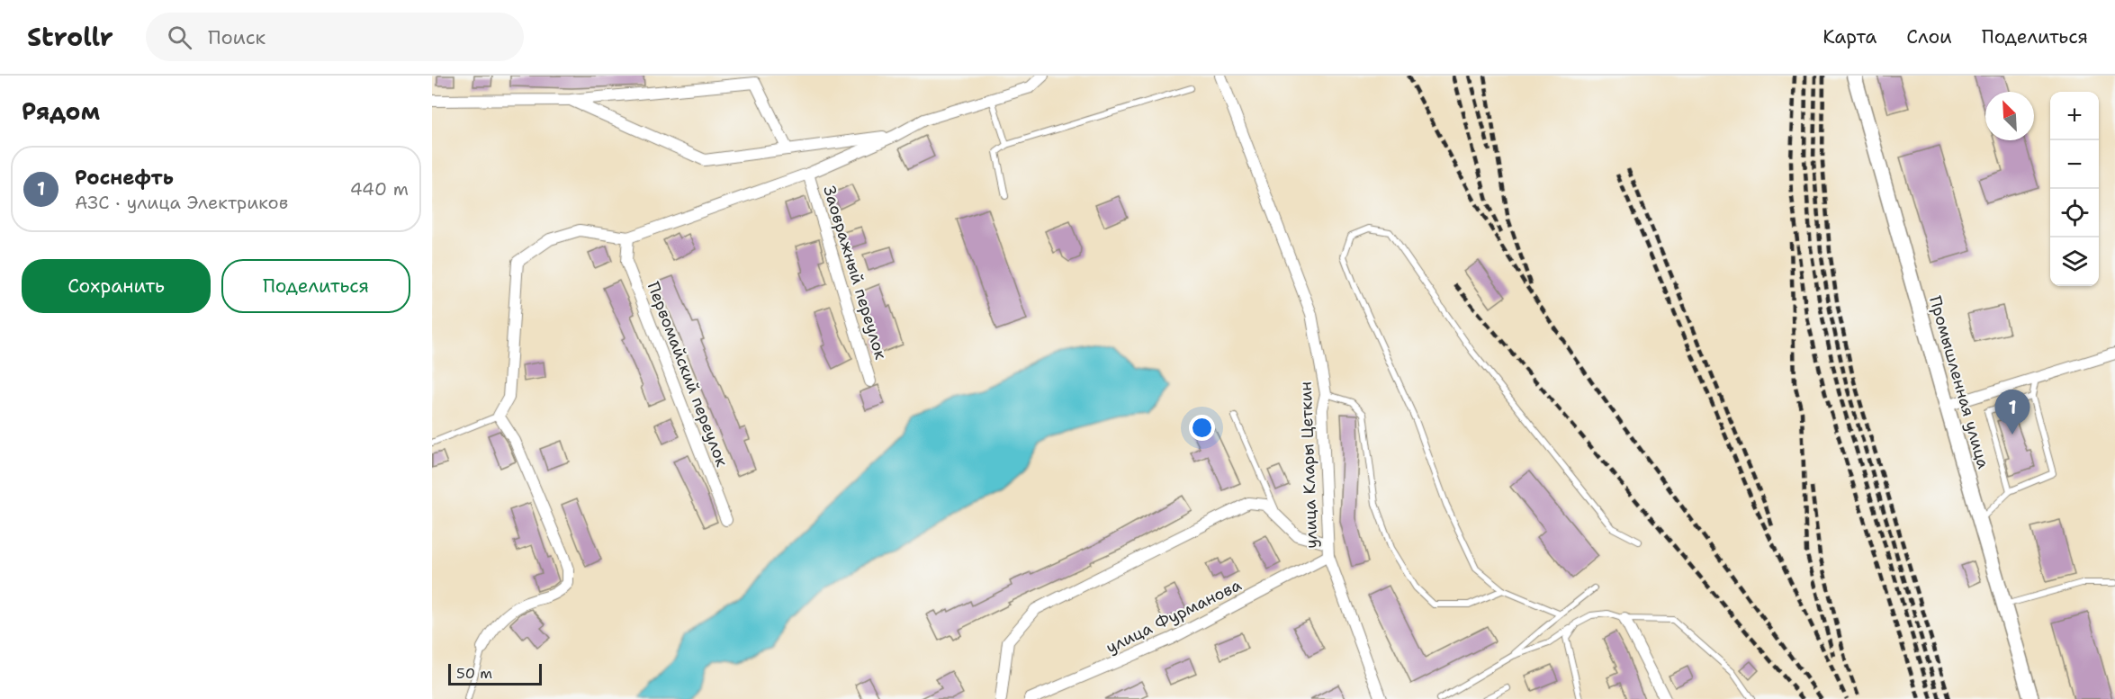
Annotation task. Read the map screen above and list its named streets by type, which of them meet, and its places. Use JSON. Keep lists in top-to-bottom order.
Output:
{
  "streets": {
    "street": [
      "Заовражный переулок",
      "Первомайский переулок",
      "Промышленная улица",
      "улица Клары Цеткин",
      "улица Фурманова"
    ]
  },
  "crossings": [
    ["улица Клары Цеткин", "улица Фурманова"]
  ],
  "scale_bar": "50 m",
  "north": "top left",
  "page": {
    "header": "Strollr",
    "search": "Поиск",
    "nav": ["Карта", "Слои", "Поделиться"],
    "heading": "Рядом",
    "map_buttons": ["+", "−"],
    "list": [
      {
        "mark": "1",
        "name": "Роснефть",
        "note": "АЗС · улица Электриков",
        "value": "440 m"
      }
    ],
    "buttons": ["Сохранить", "Поделиться"],
    "pins": "1",
    "scale": "50 m"
  }
}
